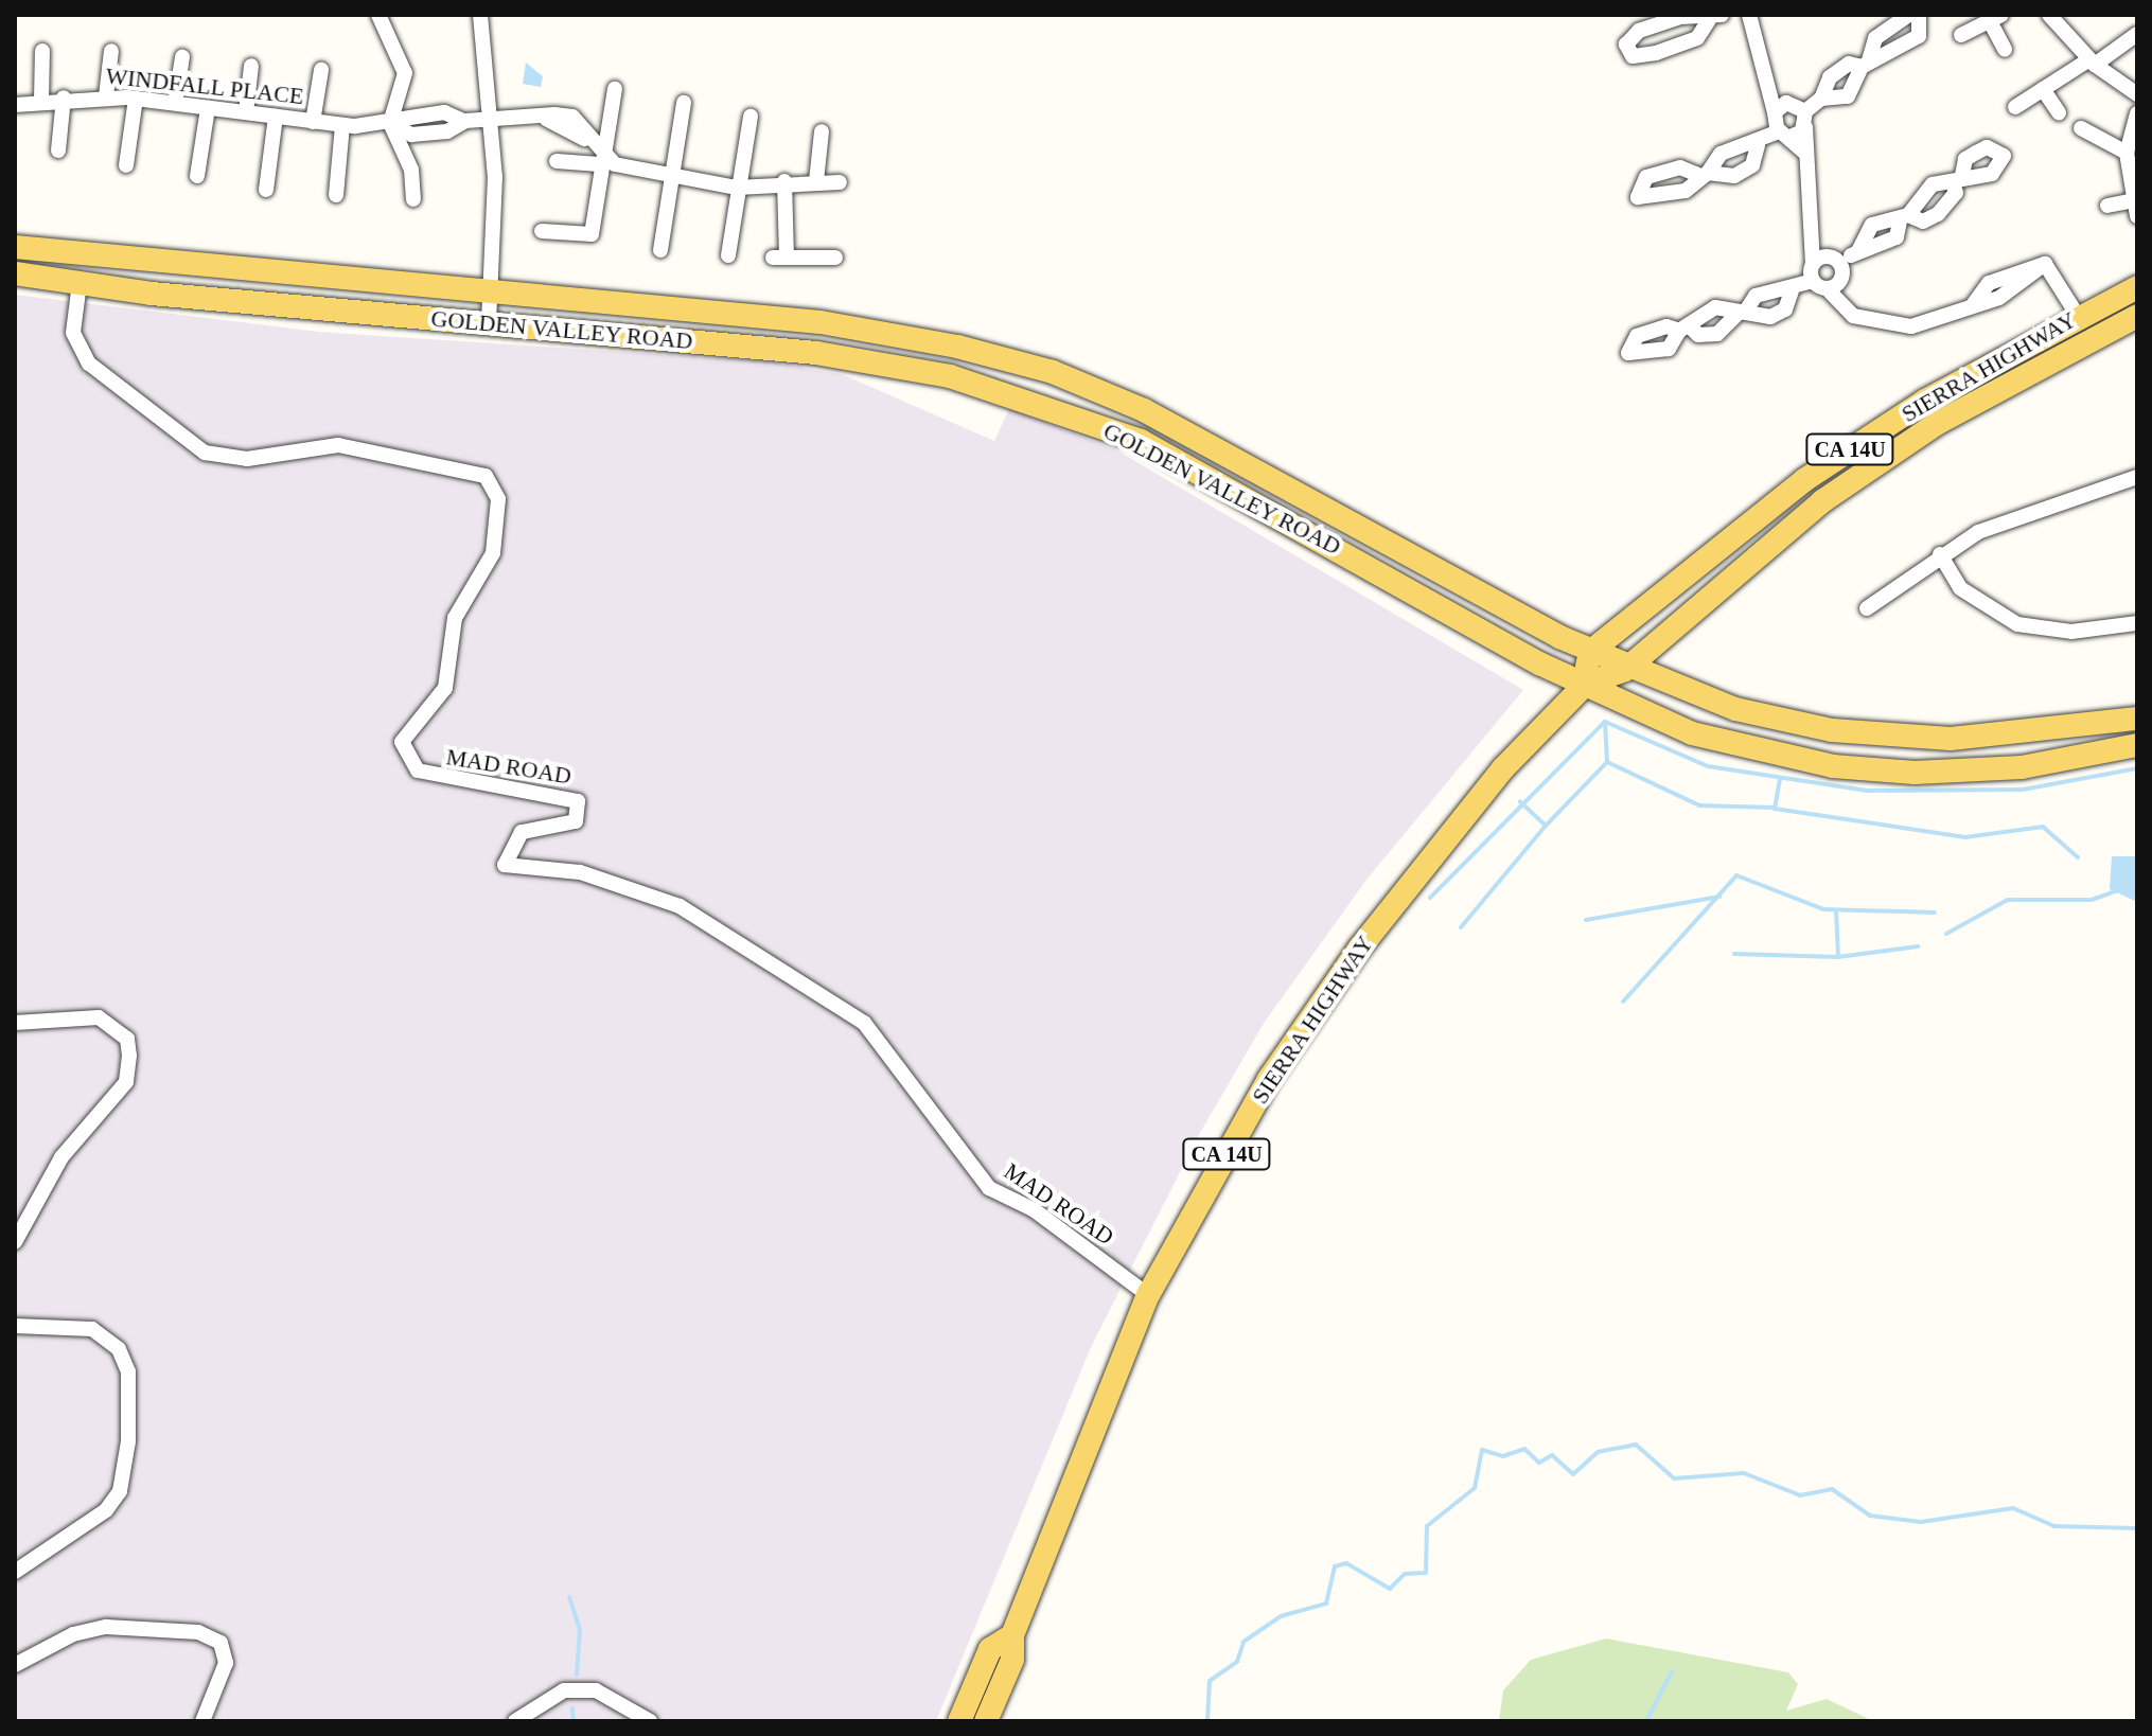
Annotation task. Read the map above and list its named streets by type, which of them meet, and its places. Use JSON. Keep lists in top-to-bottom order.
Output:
{
  "streets": {
    "main road": ["GOLDEN VALLEY ROAD", "SIERRA HIGHWAY", "CA 14U"],
    "street": ["WINDFALL PLACE", "MAD ROAD"]
  },
  "crossings": [
    ["GOLDEN VALLEY ROAD", "SIERRA HIGHWAY"],
    ["GOLDEN VALLEY ROAD", "MAD ROAD"],
    ["SIERRA HIGHWAY", "MAD ROAD"]
  ]
}
